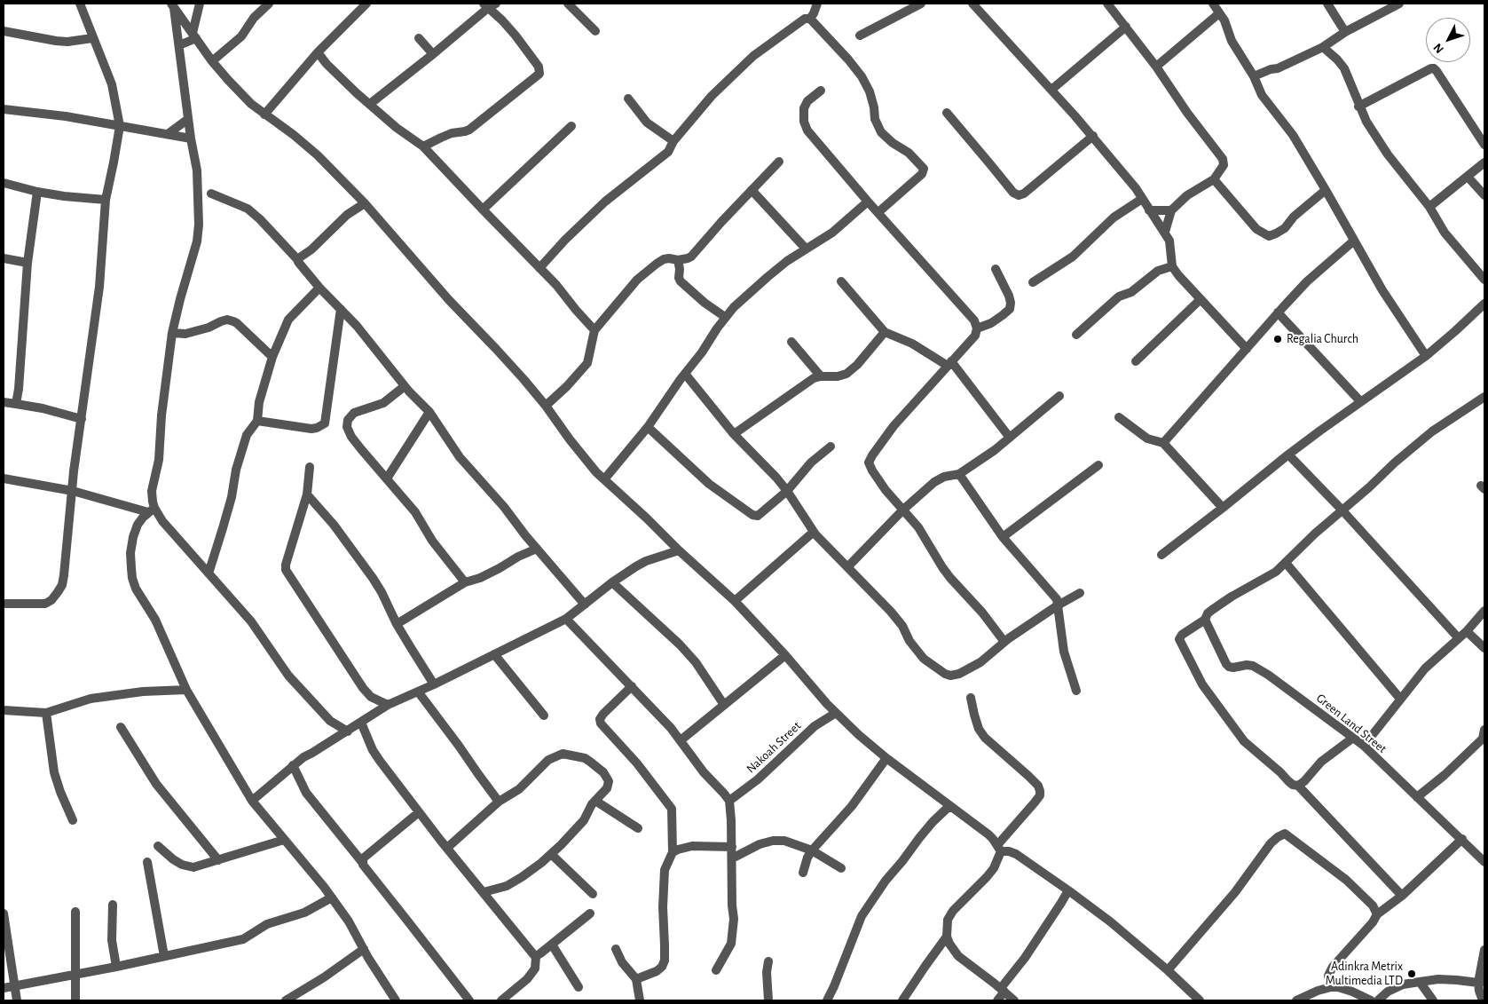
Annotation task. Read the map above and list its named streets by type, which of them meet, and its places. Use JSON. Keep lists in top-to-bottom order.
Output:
{
  "streets": {
    "street": ["Green Land Street", "Nakoah Street"]
  },
  "places": ["Regalia Church", "Adinkra Metrix Multimedia LTD"],
  "north": "bottom left"
}
